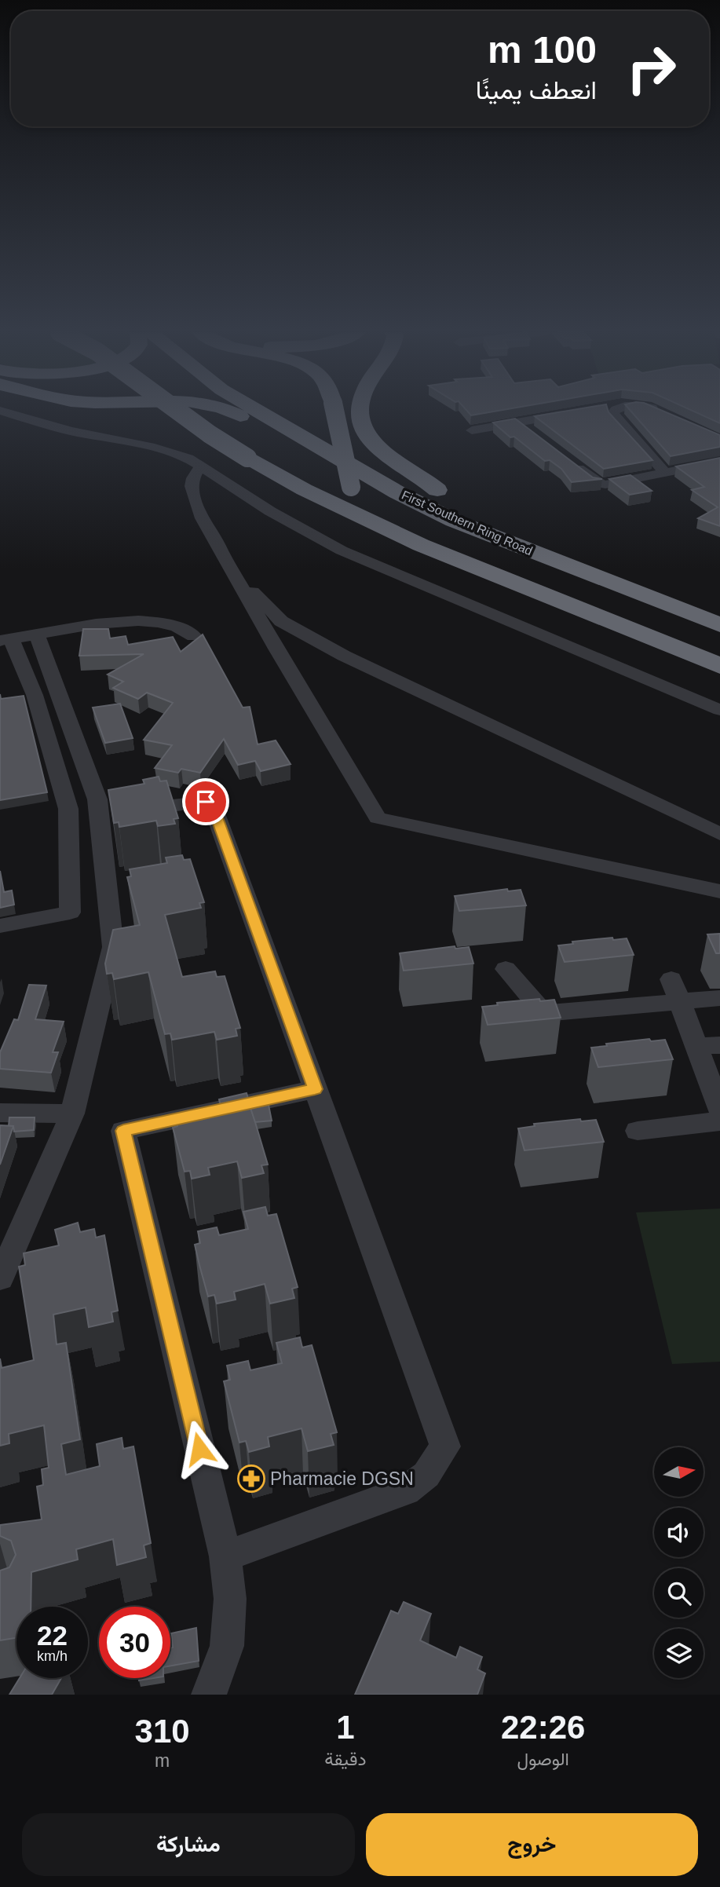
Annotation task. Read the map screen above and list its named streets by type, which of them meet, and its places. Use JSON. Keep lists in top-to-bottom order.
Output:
{
  "streets": {
    "highway": ["First Southern Ring Road"]
  },
  "places": {
    "pharmacy": ["Pharmacie DGSN"]
  },
  "north": "right",
  "page": {
    "turn": ["100 m", "انعطف يمينًا"],
    "speed": "22 km/h",
    "limit": "30",
    "eta": [
      "22:26",
      "الوصول",
      "1",
      "دقيقة",
      "310",
      "m"
    ],
    "buttons": ["خروج", "مشاركة"]
  }
}
